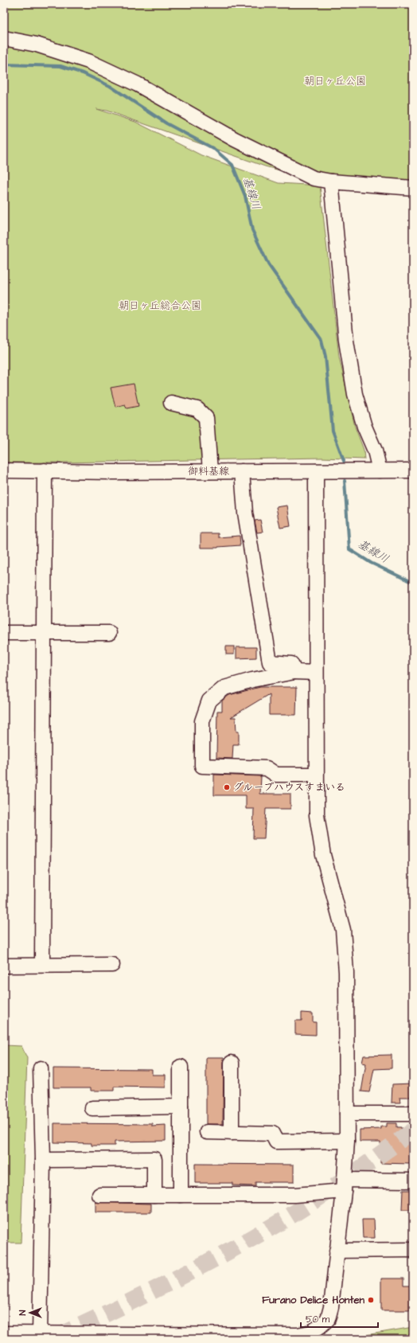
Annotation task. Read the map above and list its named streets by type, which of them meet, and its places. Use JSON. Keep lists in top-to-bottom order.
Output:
{
  "streets": {
    "street": ["御料基線"]
  },
  "water": ["基線川"],
  "parks": ["朝日ヶ丘公園", "朝日ヶ丘総合公園"],
  "places": ["グループハウスすまいる", "Furano Delice Honten"],
  "scale_bar": "50 m",
  "north": "left"
}
